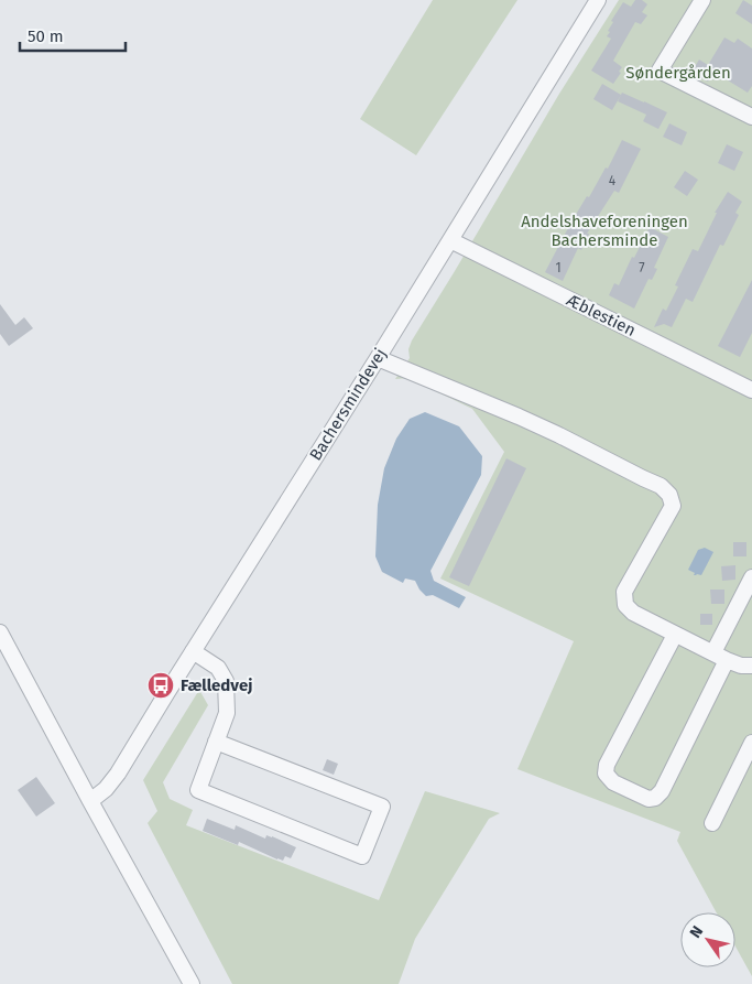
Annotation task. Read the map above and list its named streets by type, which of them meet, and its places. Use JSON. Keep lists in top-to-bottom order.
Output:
{
  "streets": {
    "street": ["Æblestien", "Bachersmindevej"]
  },
  "crossings": [
    ["Æblestien", "Bachersmindevej"]
  ],
  "parks": ["Søndergården", "Andelshaveforeningen Bachersminde"],
  "places": {
    "bus stop": ["Fælledvej"]
  },
  "house_numbers": ["4", "1", "7"],
  "scale_bar": "50 m",
  "north": "top left"
}
